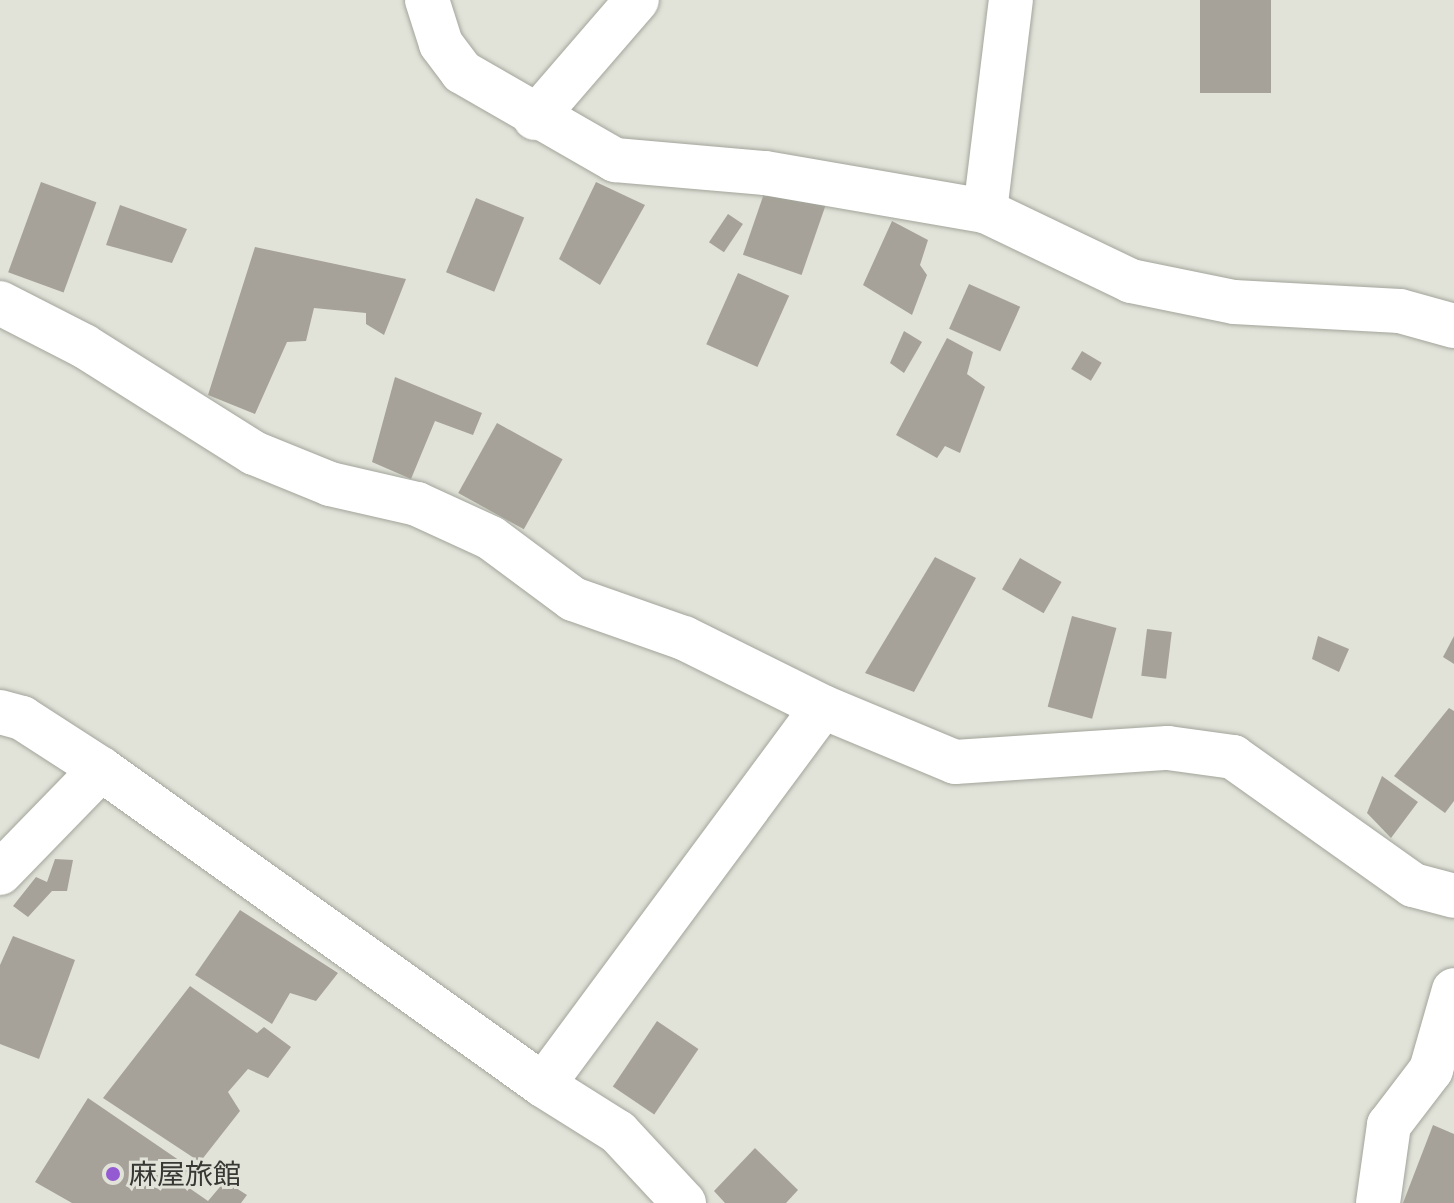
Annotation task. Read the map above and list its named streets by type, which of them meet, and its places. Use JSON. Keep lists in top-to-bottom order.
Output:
{
  "places": ["麻屋旅館"]
}
